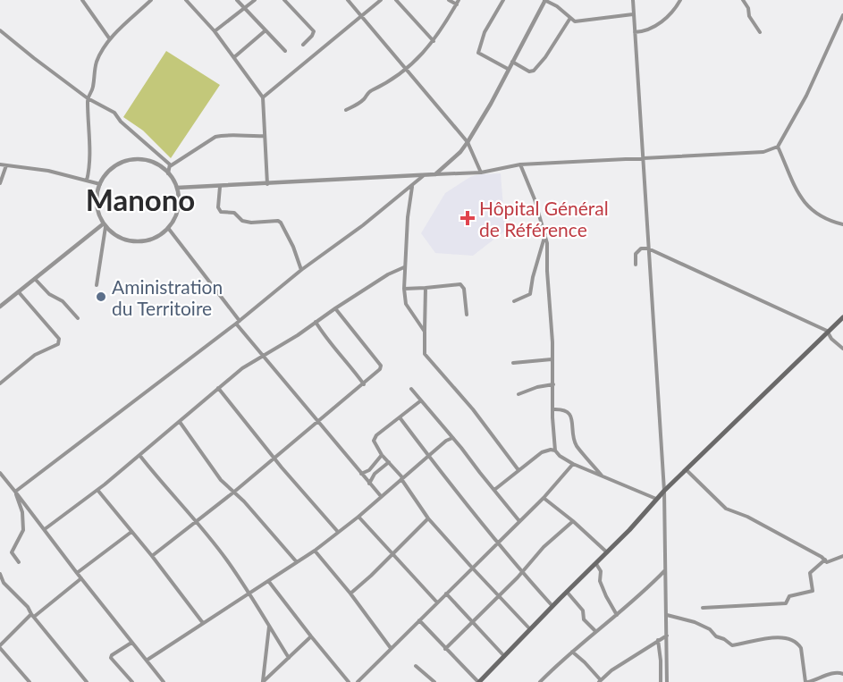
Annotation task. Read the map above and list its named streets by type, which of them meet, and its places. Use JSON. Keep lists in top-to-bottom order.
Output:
{
  "districts": ["Manono"],
  "places": {
    "health": ["Hôpital Général de Référence"],
    "other": ["Aministration du Territoire"]
  }
}
